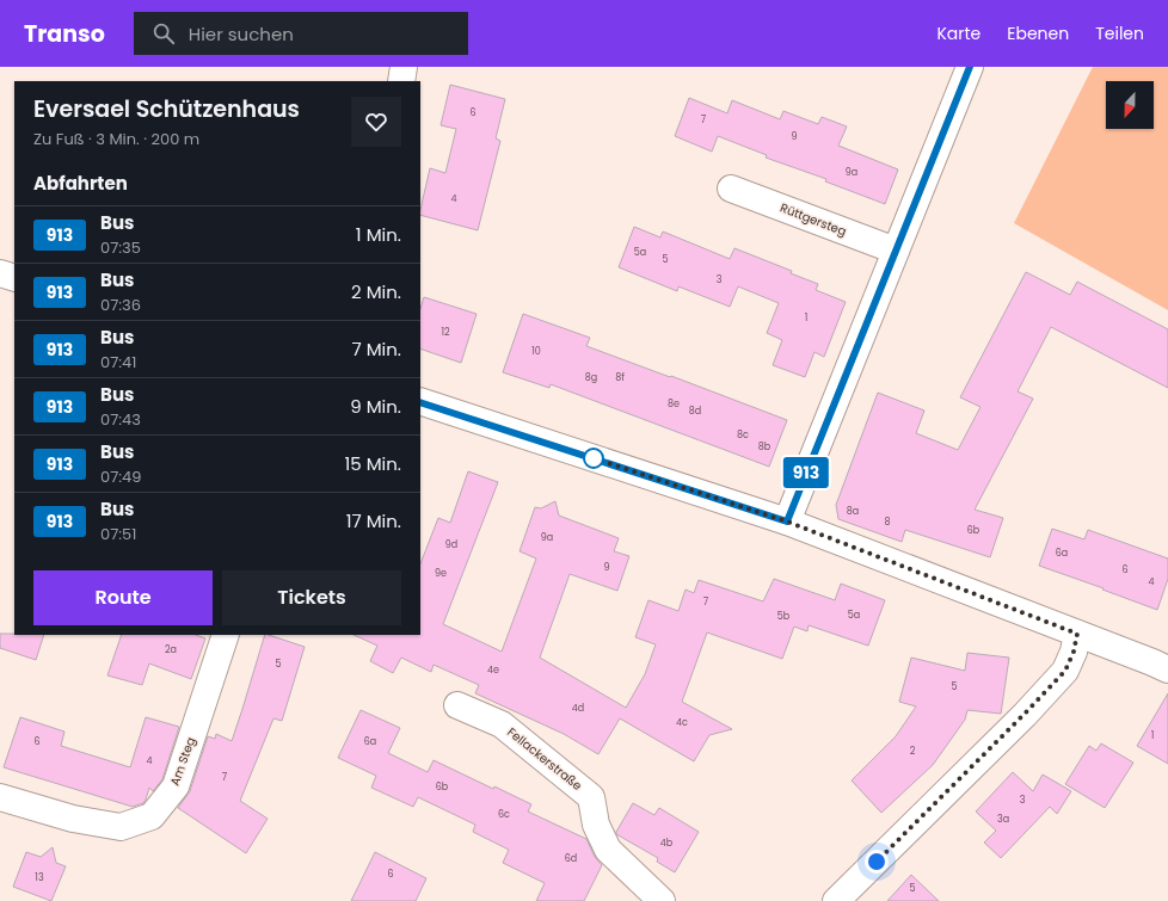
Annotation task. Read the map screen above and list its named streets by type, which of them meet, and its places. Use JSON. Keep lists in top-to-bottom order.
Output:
{
  "streets": {
    "street": ["Rüttgersteg", "Fellackerstraße", "Am Steg"]
  },
  "lines": ["bus line 913"],
  "house_numbers": [
    "6",
    "7",
    "9",
    "9a",
    "4",
    "5a",
    "5",
    "3",
    "1",
    "12",
    "10",
    "8g",
    "8f",
    "8e",
    "8d",
    "8c",
    "8b",
    "8a",
    "8",
    "6b",
    "9a",
    "9d",
    "6a",
    "9",
    "6",
    "9e",
    "4",
    "7",
    "5a",
    "5b",
    "2a",
    "5",
    "4e",
    "5",
    "4d",
    "4c",
    "1",
    "6",
    "6a",
    "2",
    "4",
    "7",
    "6b",
    "3",
    "6c",
    "3a",
    "4b",
    "6d",
    "6",
    "13",
    "5"
  ],
  "north": "bottom",
  "page": {
    "header": "Transo",
    "search": "Hier suchen",
    "nav": ["Karte", "Ebenen", "Teilen"],
    "on_map": "913",
    "heading": [
      ["Eversael Schützenhaus", "Zu Fuß · 3 Min. · 200 m"],
      "Abfahrten"
    ],
    "list": [
      {
        "mark": "913",
        "name": "Bus",
        "note": "07:35",
        "value": "1 Min."
      },
      {
        "mark": "913",
        "name": "Bus",
        "note": "07:36",
        "value": "2 Min."
      },
      {
        "mark": "913",
        "name": "Bus",
        "note": "07:41",
        "value": "7 Min."
      },
      {
        "mark": "913",
        "name": "Bus",
        "note": "07:43",
        "value": "9 Min."
      },
      {
        "mark": "913",
        "name": "Bus",
        "note": "07:49",
        "value": "15 Min."
      },
      {
        "mark": "913",
        "name": "Bus",
        "note": "07:51",
        "value": "17 Min."
      }
    ],
    "buttons": ["Route", "Tickets"]
  }
}
